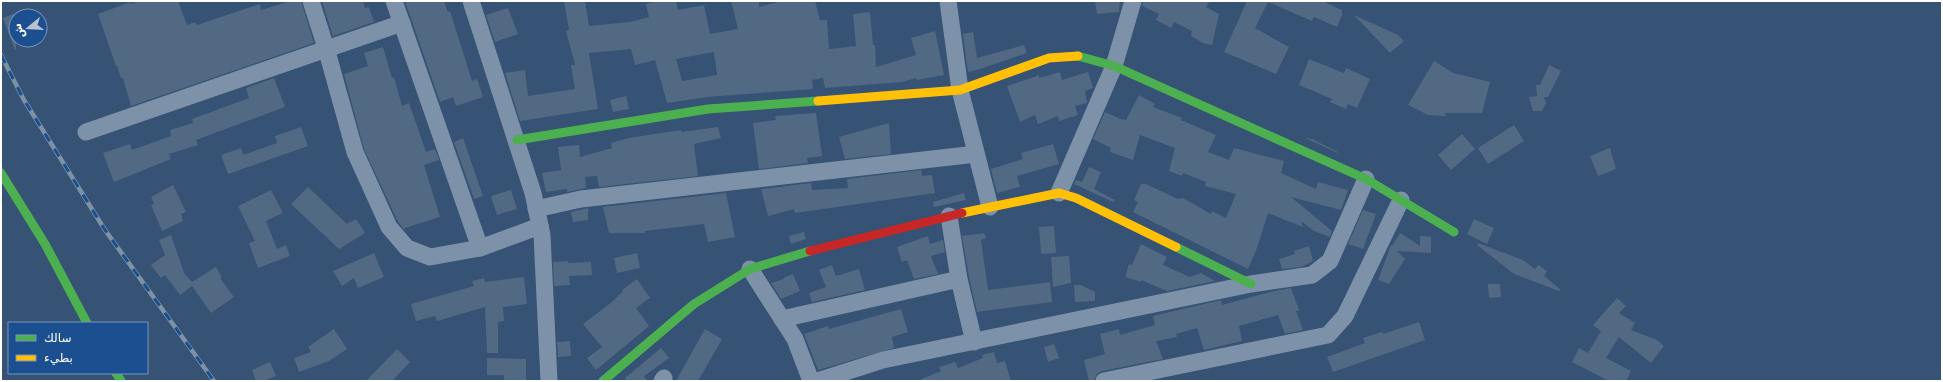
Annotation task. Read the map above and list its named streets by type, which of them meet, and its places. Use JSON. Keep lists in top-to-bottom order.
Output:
{
  "legend": ["سالك", "بطيء"],
  "north": "left"
}
